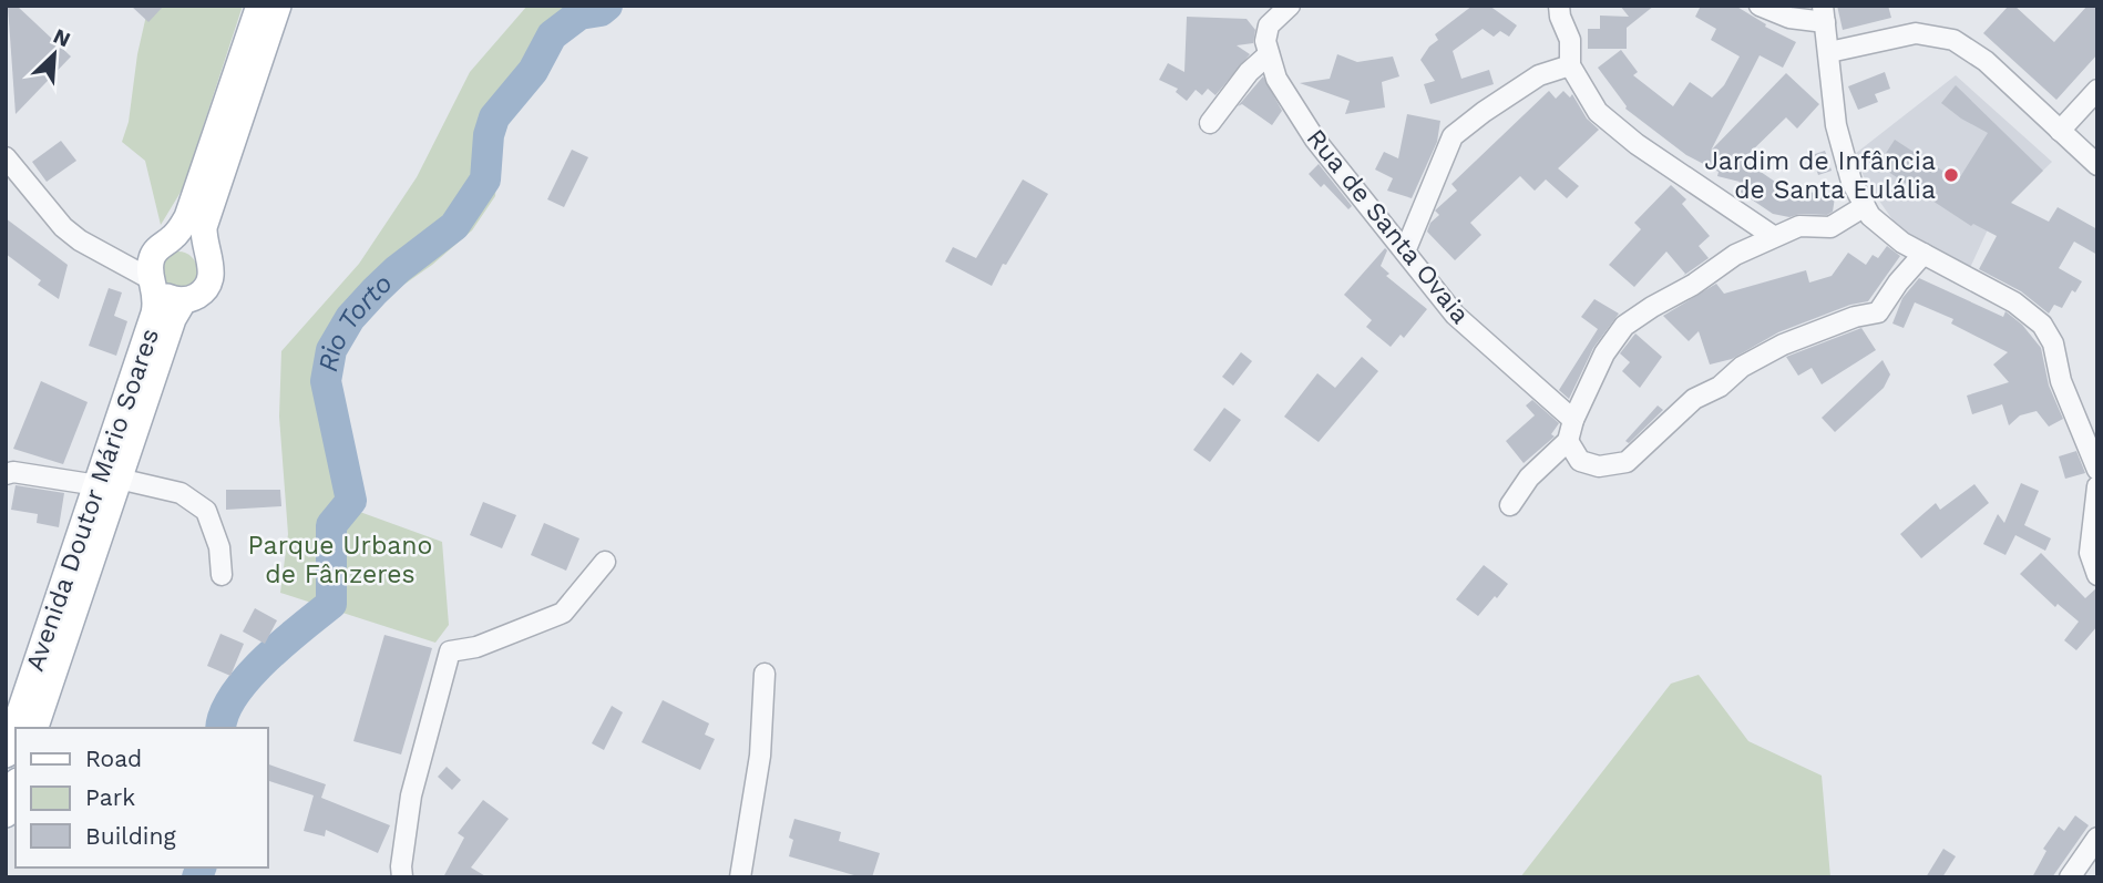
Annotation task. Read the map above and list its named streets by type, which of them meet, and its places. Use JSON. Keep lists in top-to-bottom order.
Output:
{
  "streets": {
    "main road": ["Avenida Doutor Mário Soares"],
    "street": ["Rua de Santa Ovaia"]
  },
  "water": ["Rio Torto"],
  "parks": ["Parque Urbano de Fânzeres"],
  "places": ["Jardim de Infância de Santa Eulália"],
  "legend": ["Road", "Park", "Building"],
  "north": "top right"
}
